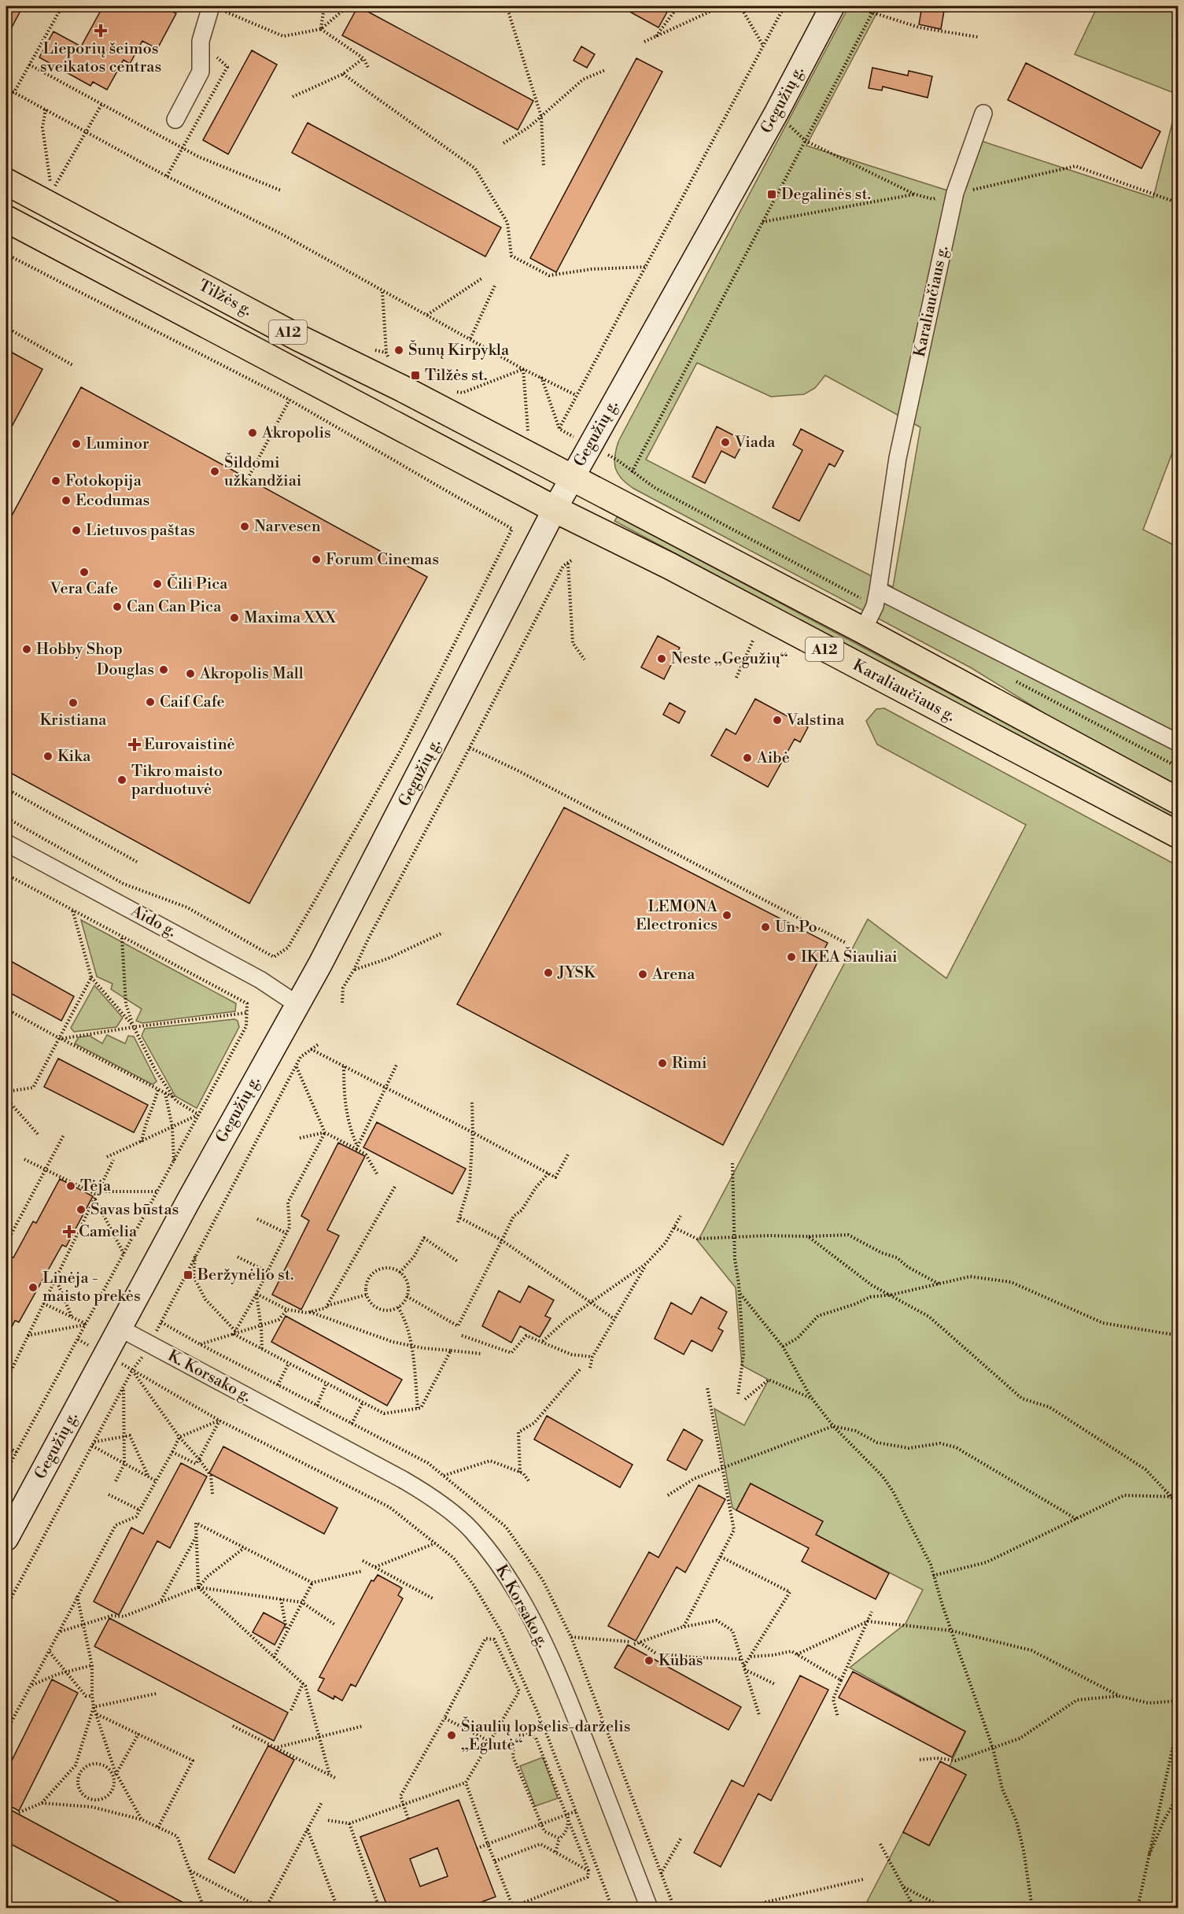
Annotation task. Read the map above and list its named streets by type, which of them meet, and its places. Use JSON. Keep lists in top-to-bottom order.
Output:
{
  "streets": {
    "highway": ["Tilžės g.", "Karaliaučiaus g.", "A12"],
    "main road": ["Gegužių g."],
    "street": ["Aido g.", "K. Korsako g."]
  },
  "crossings": [
    ["Gegužių g.", "Tilžės g."],
    ["Gegužių g.", "Karaliaučiaus g."],
    ["Gegužių g.", "A12"],
    ["Gegužių g.", "Aido g."],
    ["Gegužių g.", "K. Korsako g."],
    ["Tilžės g.", "Karaliaučiaus g."],
    ["Tilžės g.", "A12"],
    ["Karaliaučiaus g.", "A12"]
  ],
  "places": {
    "health": ["Lieporių šeimos sveikatos centras", "Eurovaistinė", "Camelia"],
    "transit": ["Degalinės st.", "Tilžės st.", "Beržynėlio st."],
    "other": [
      "Šunų Kirpykla",
      "Akropolis",
      "Viada",
      "Luminor",
      "Šildomi užkandžiai",
      "Fotokopija",
      "Ecodumas",
      "Narvesen",
      "Lietuvos paštas",
      "Forum Cinemas",
      "Vera Cafe",
      "Čili Pica",
      "Can Can Pica",
      "Maxima XXX",
      "Hobby Shop",
      "Neste „Gegužių“",
      "Douglas",
      "Akropolis Mall",
      "Caif Cafe",
      "Kristiana",
      "Valstina",
      "Kika",
      "Aibė",
      "Tikro maisto parduotuvė",
      "LEMONA Electronics",
      "Un Po",
      "IKEA Šiauliai",
      "JYSK",
      "Arena",
      "Rimi",
      "Tėja",
      "Savas būstas",
      "Linėja - maisto prekės",
      "Kubas",
      "Šiaulių lopšelis-darželis „Eglutė“"
    ]
  }
}
